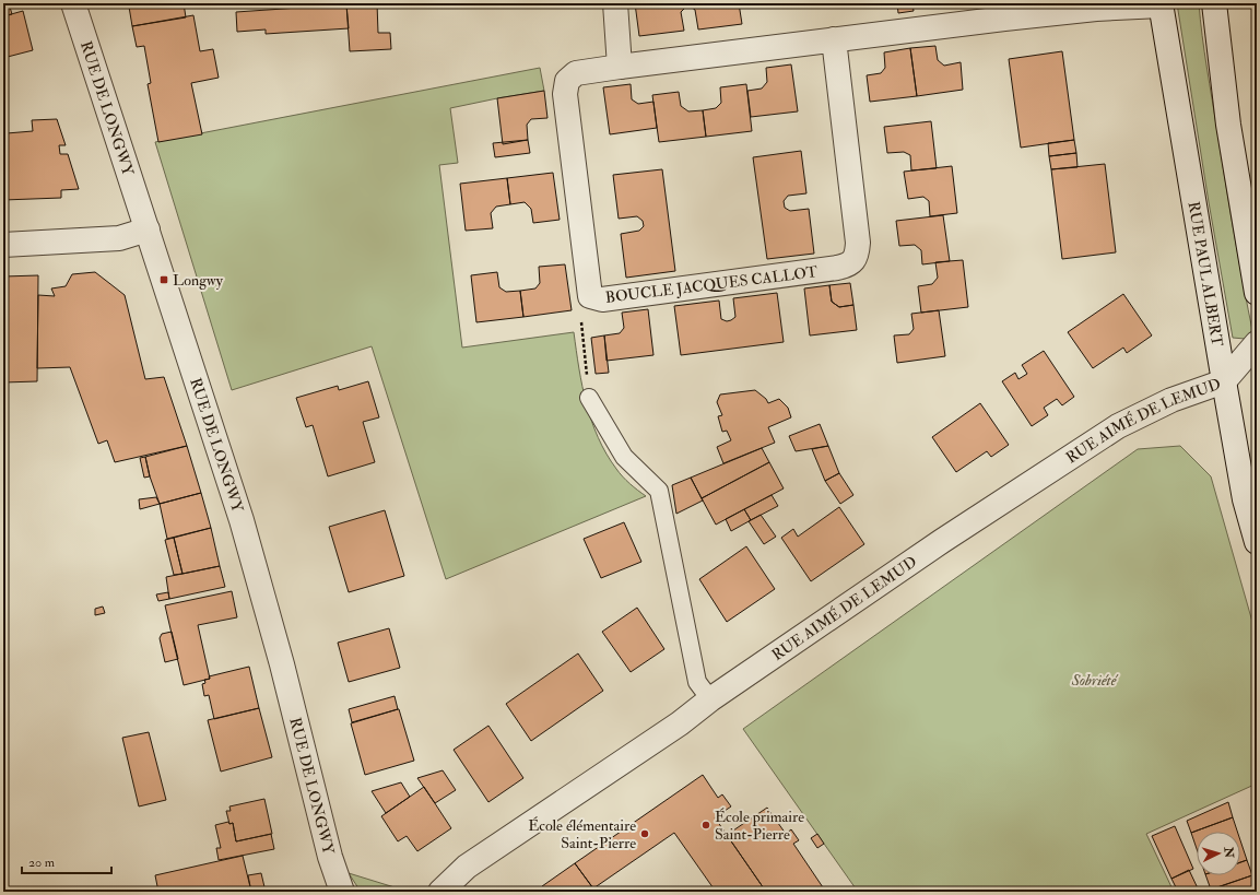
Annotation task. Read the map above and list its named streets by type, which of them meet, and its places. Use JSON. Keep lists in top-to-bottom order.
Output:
{
  "streets": {
    "street": [
      "RUE DE LONGWY",
      "RUE PAUL ALBERT",
      "BOUCLE JACQUES CALLOT",
      "RUE AIMÉ DE LEMUD"
    ]
  },
  "crossings": [
    ["RUE PAUL ALBERT", "BOUCLE JACQUES CALLOT"],
    ["RUE PAUL ALBERT", "RUE AIMÉ DE LEMUD"]
  ],
  "parks": ["Sobriété"],
  "places": {
    "transit": ["Longwy"],
    "other": ["École primaire Saint-Pierre", "École élémentaire Saint-Pierre"]
  },
  "scale_bar": "20 m",
  "north": "right"
}
